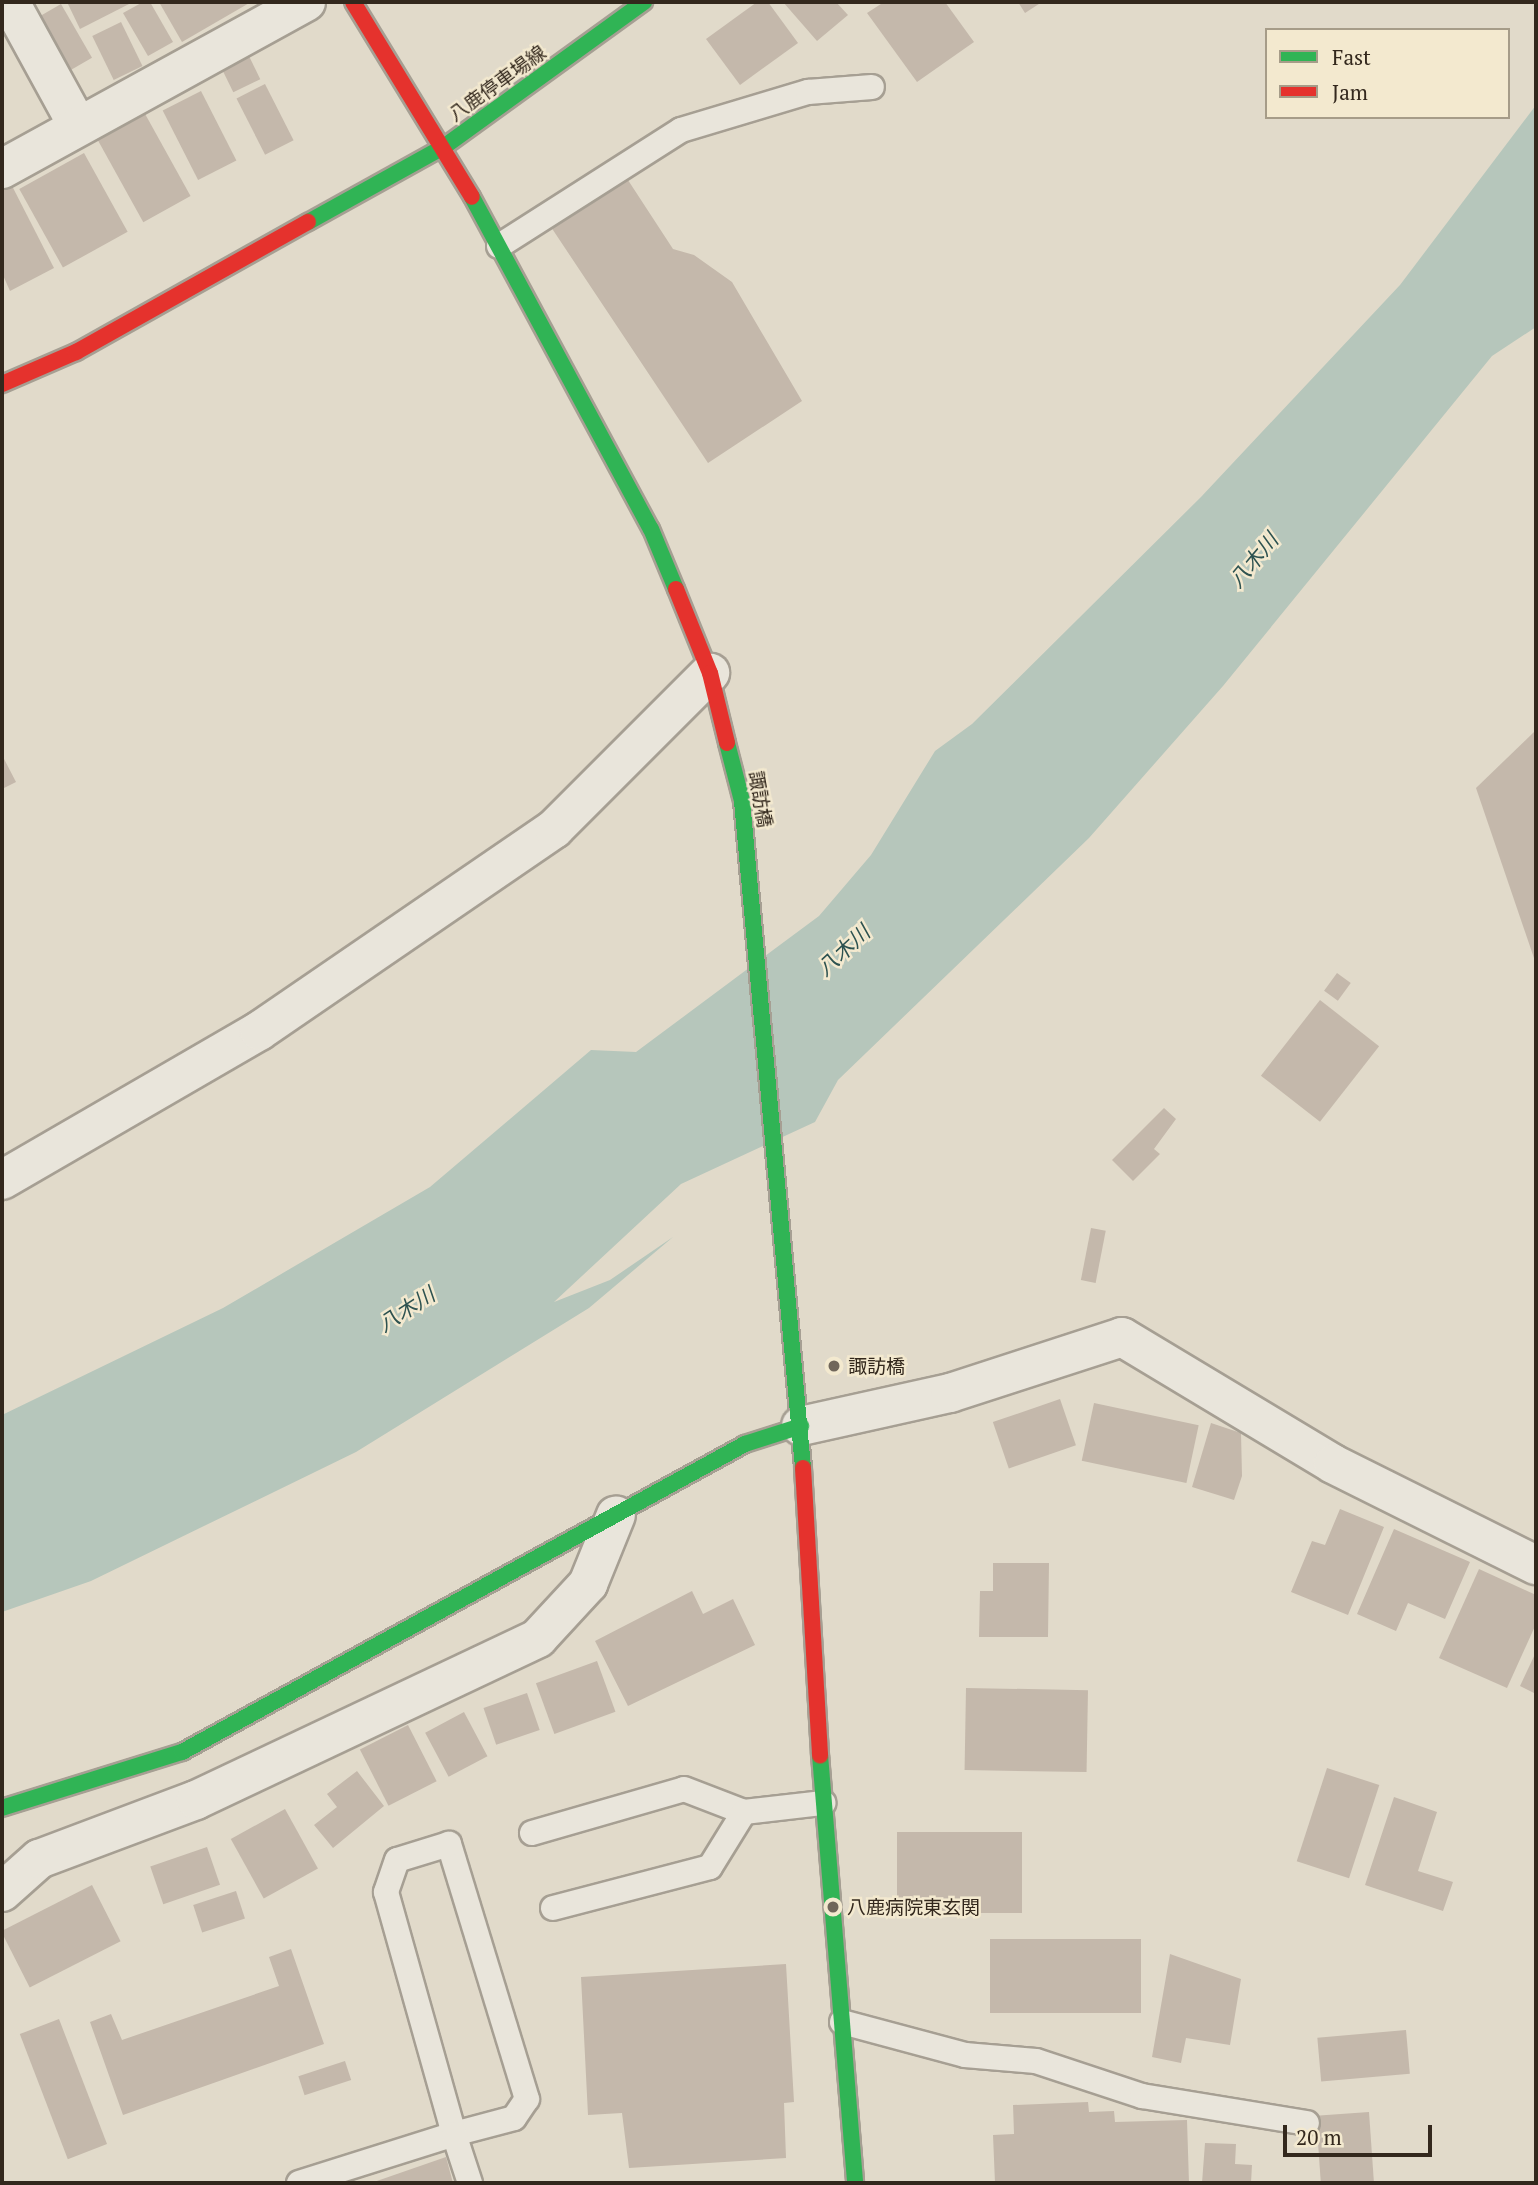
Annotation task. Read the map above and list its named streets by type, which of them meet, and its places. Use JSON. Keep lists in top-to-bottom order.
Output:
{
  "streets": {
    "street": ["八鹿停車場線", "諏訪橋"]
  },
  "crossings": [
    ["八鹿停車場線", "諏訪橋"]
  ],
  "water": ["八木川"],
  "places": ["諏訪橋", "八鹿病院東玄関"],
  "legend": ["Fast", "Jam"],
  "scale_bar": "20 m"
}
